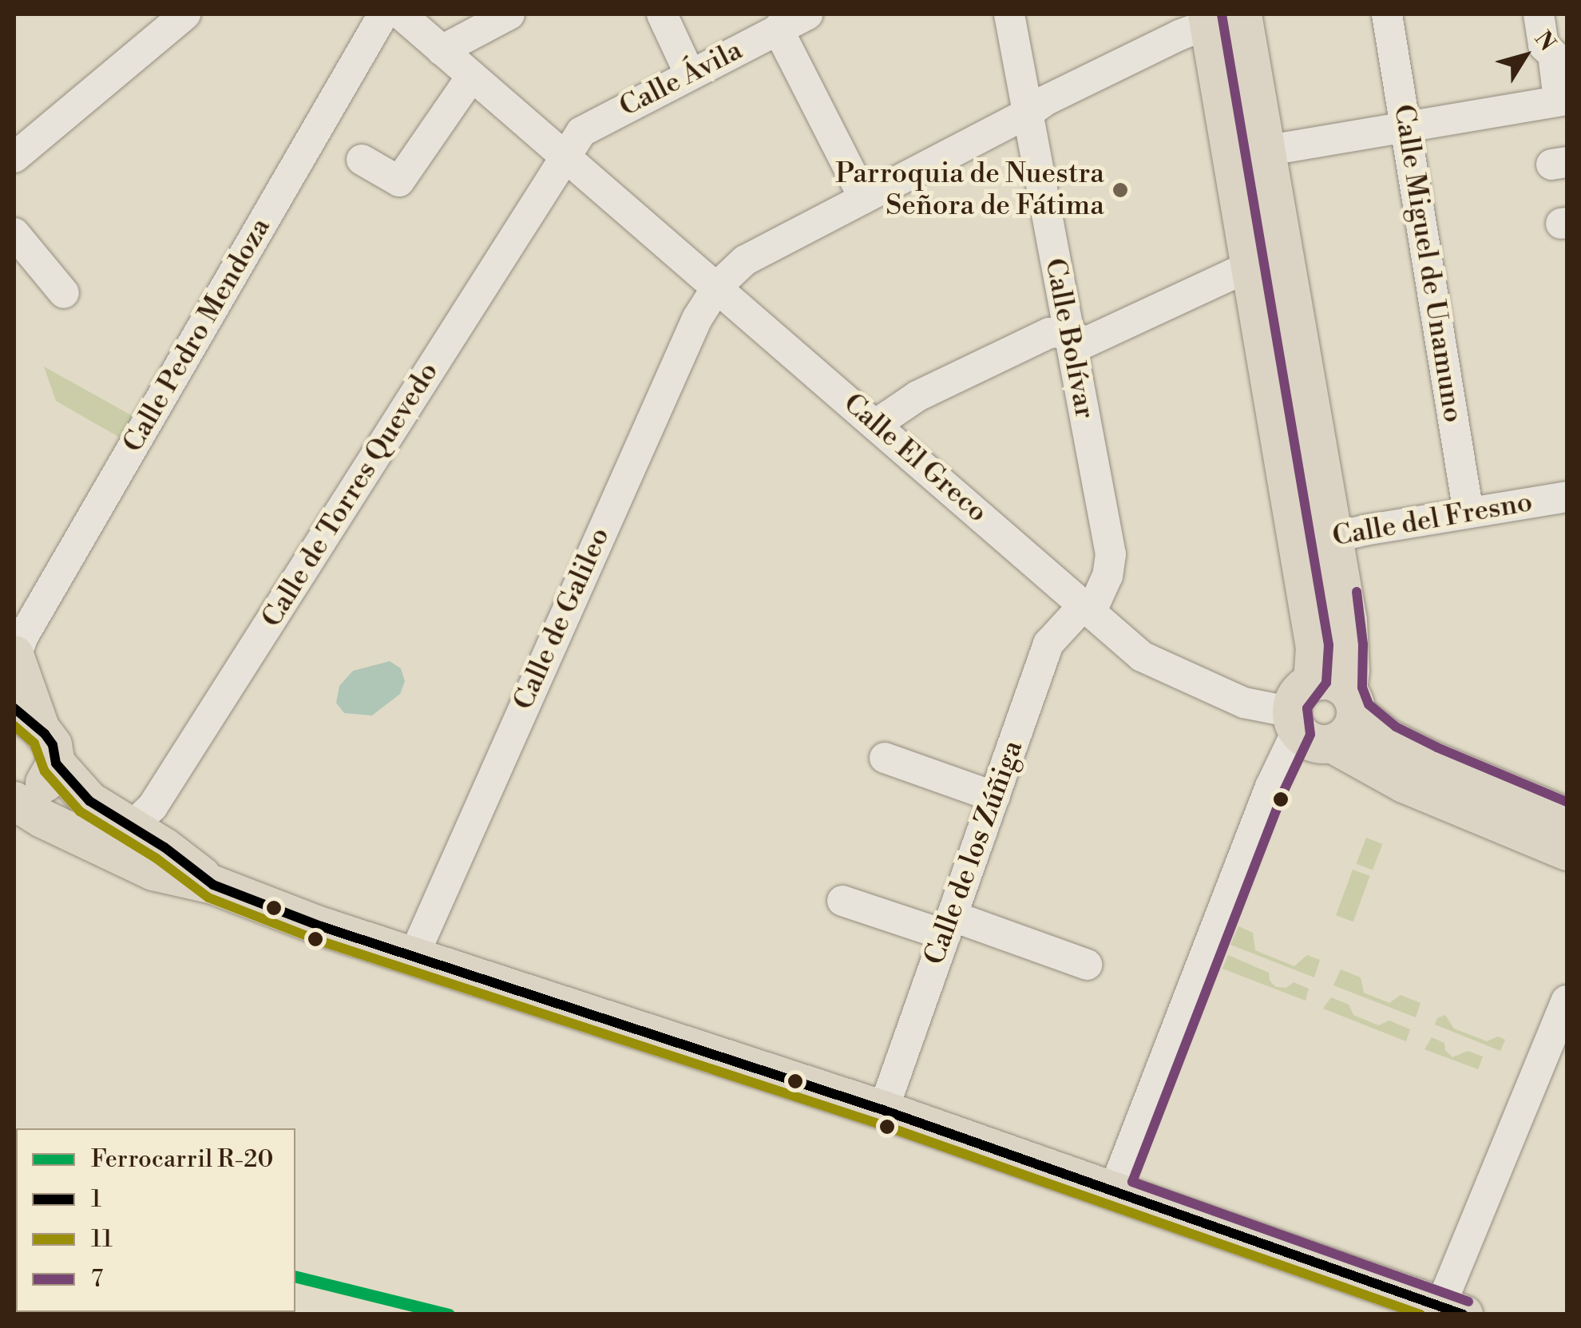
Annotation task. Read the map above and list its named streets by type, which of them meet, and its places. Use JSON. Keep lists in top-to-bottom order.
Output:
{
  "streets": {
    "main road": ["Calle El Greco"],
    "street": [
      "Calle Ávila",
      "Calle Miguel de Unamuno",
      "Calle Pedro Mendoza",
      "Calle Bolívar",
      "Calle de Torres Quevedo",
      "Calle del Fresno",
      "Calle de Galileo",
      "Calle de los Zúñiga"
    ]
  },
  "crossings": [
    ["Calle Ávila", "Calle El Greco"],
    ["Calle Ávila", "Calle de Torres Quevedo"],
    ["Calle Miguel de Unamuno", "Calle del Fresno"],
    ["Calle Bolívar", "Calle El Greco"],
    ["Calle Bolívar", "Calle de Galileo"],
    ["Calle Bolívar", "Calle de los Zúñiga"],
    ["Calle El Greco", "Calle de Torres Quevedo"],
    ["Calle El Greco", "Calle de Galileo"],
    ["Calle El Greco", "Calle de los Zúñiga"]
  ],
  "places": ["Parroquia de Nuestra Señora de Fátima"],
  "lines": [
    "transit line 7",
    "transit line 1",
    "transit line 11",
    "rail line R-20"
  ],
  "legend": [
    "Ferrocarril R-20",
    "1",
    "11",
    "7"
  ],
  "north": "top right"
}
